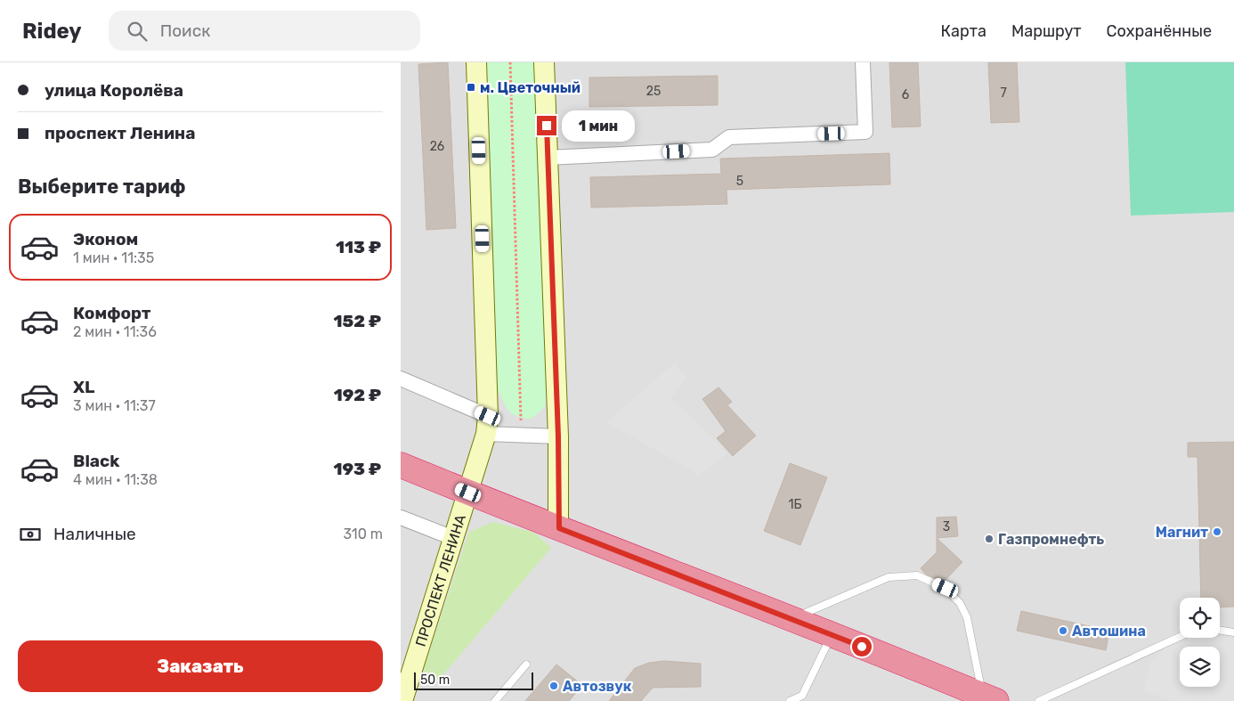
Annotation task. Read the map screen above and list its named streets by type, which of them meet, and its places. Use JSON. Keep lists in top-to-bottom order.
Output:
{
  "streets": {
    "street": ["ПРОСПЕКТ ЛЕНИНА"]
  },
  "places": {
    "transit": ["м. Цветочный"],
    "other": [
      "Магнит",
      "Газпромнефть",
      "Автошина",
      "Автозвук"
    ]
  },
  "house_numbers": [
    "25",
    "7",
    "6",
    "26",
    "5",
    "1Б",
    "3"
  ],
  "scale_bar": "50 m",
  "page": {
    "header": "Ridey",
    "search": "Поиск",
    "nav": ["Карта", "Маршрут", "Сохранённые"],
    "banner": ["улица Королёва", "проспект Ленина"],
    "bubble": "1 мин",
    "heading": "Выберите тариф",
    "list": [
      {
        "name": "Эконом",
        "note": "1 мин · 11:35",
        "value": "113 ₽"
      },
      {
        "name": "Комфорт",
        "note": "2 мин · 11:36",
        "value": "152 ₽"
      },
      {
        "name": "XL",
        "note": "3 мин · 11:37",
        "value": "192 ₽"
      },
      {
        "name": "Black",
        "note": "4 мин · 11:38",
        "value": "193 ₽"
      }
    ],
    "pay": ["Наличные", "310 m"],
    "buttons": "Заказать",
    "scale": "50 m"
  }
}
